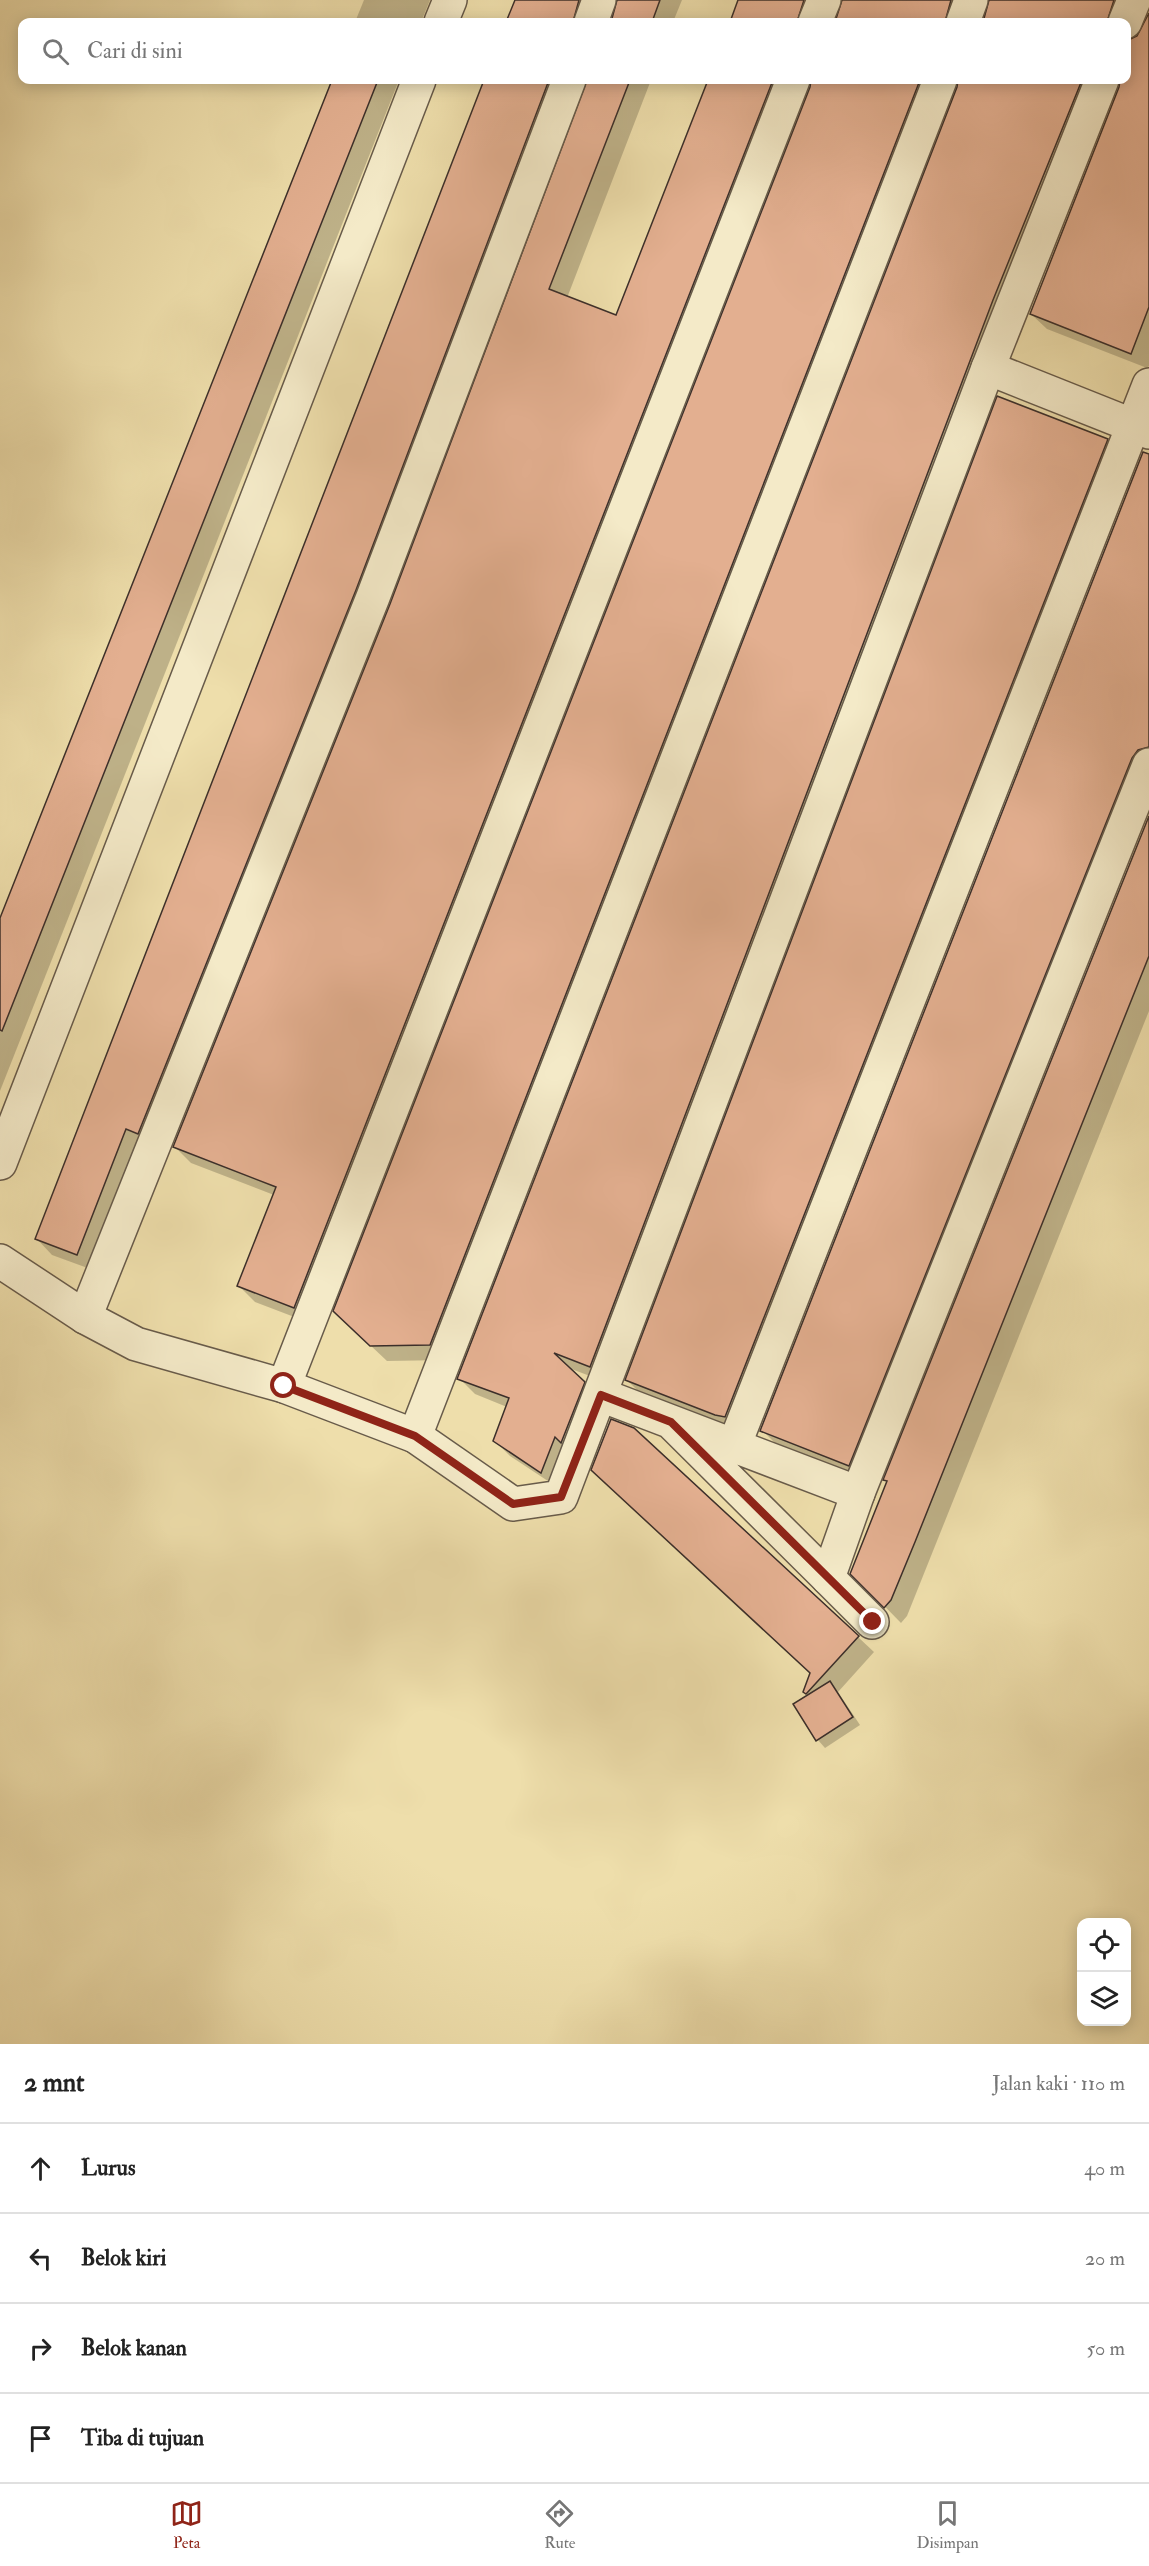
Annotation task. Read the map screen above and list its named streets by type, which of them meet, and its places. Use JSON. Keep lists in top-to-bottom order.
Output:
{
  "page": {
    "search": "Cari di sini",
    "heading": ["2 mnt", "Jalan kaki · 110 m"],
    "list": [
      ["Lurus", "40 m"],
      ["Belok kiri", "20 m"],
      ["Belok kanan", "50 m"],
      "Tiba di tujuan"
    ],
    "nav": ["Peta", "Rute", "Disimpan"]
  }
}
